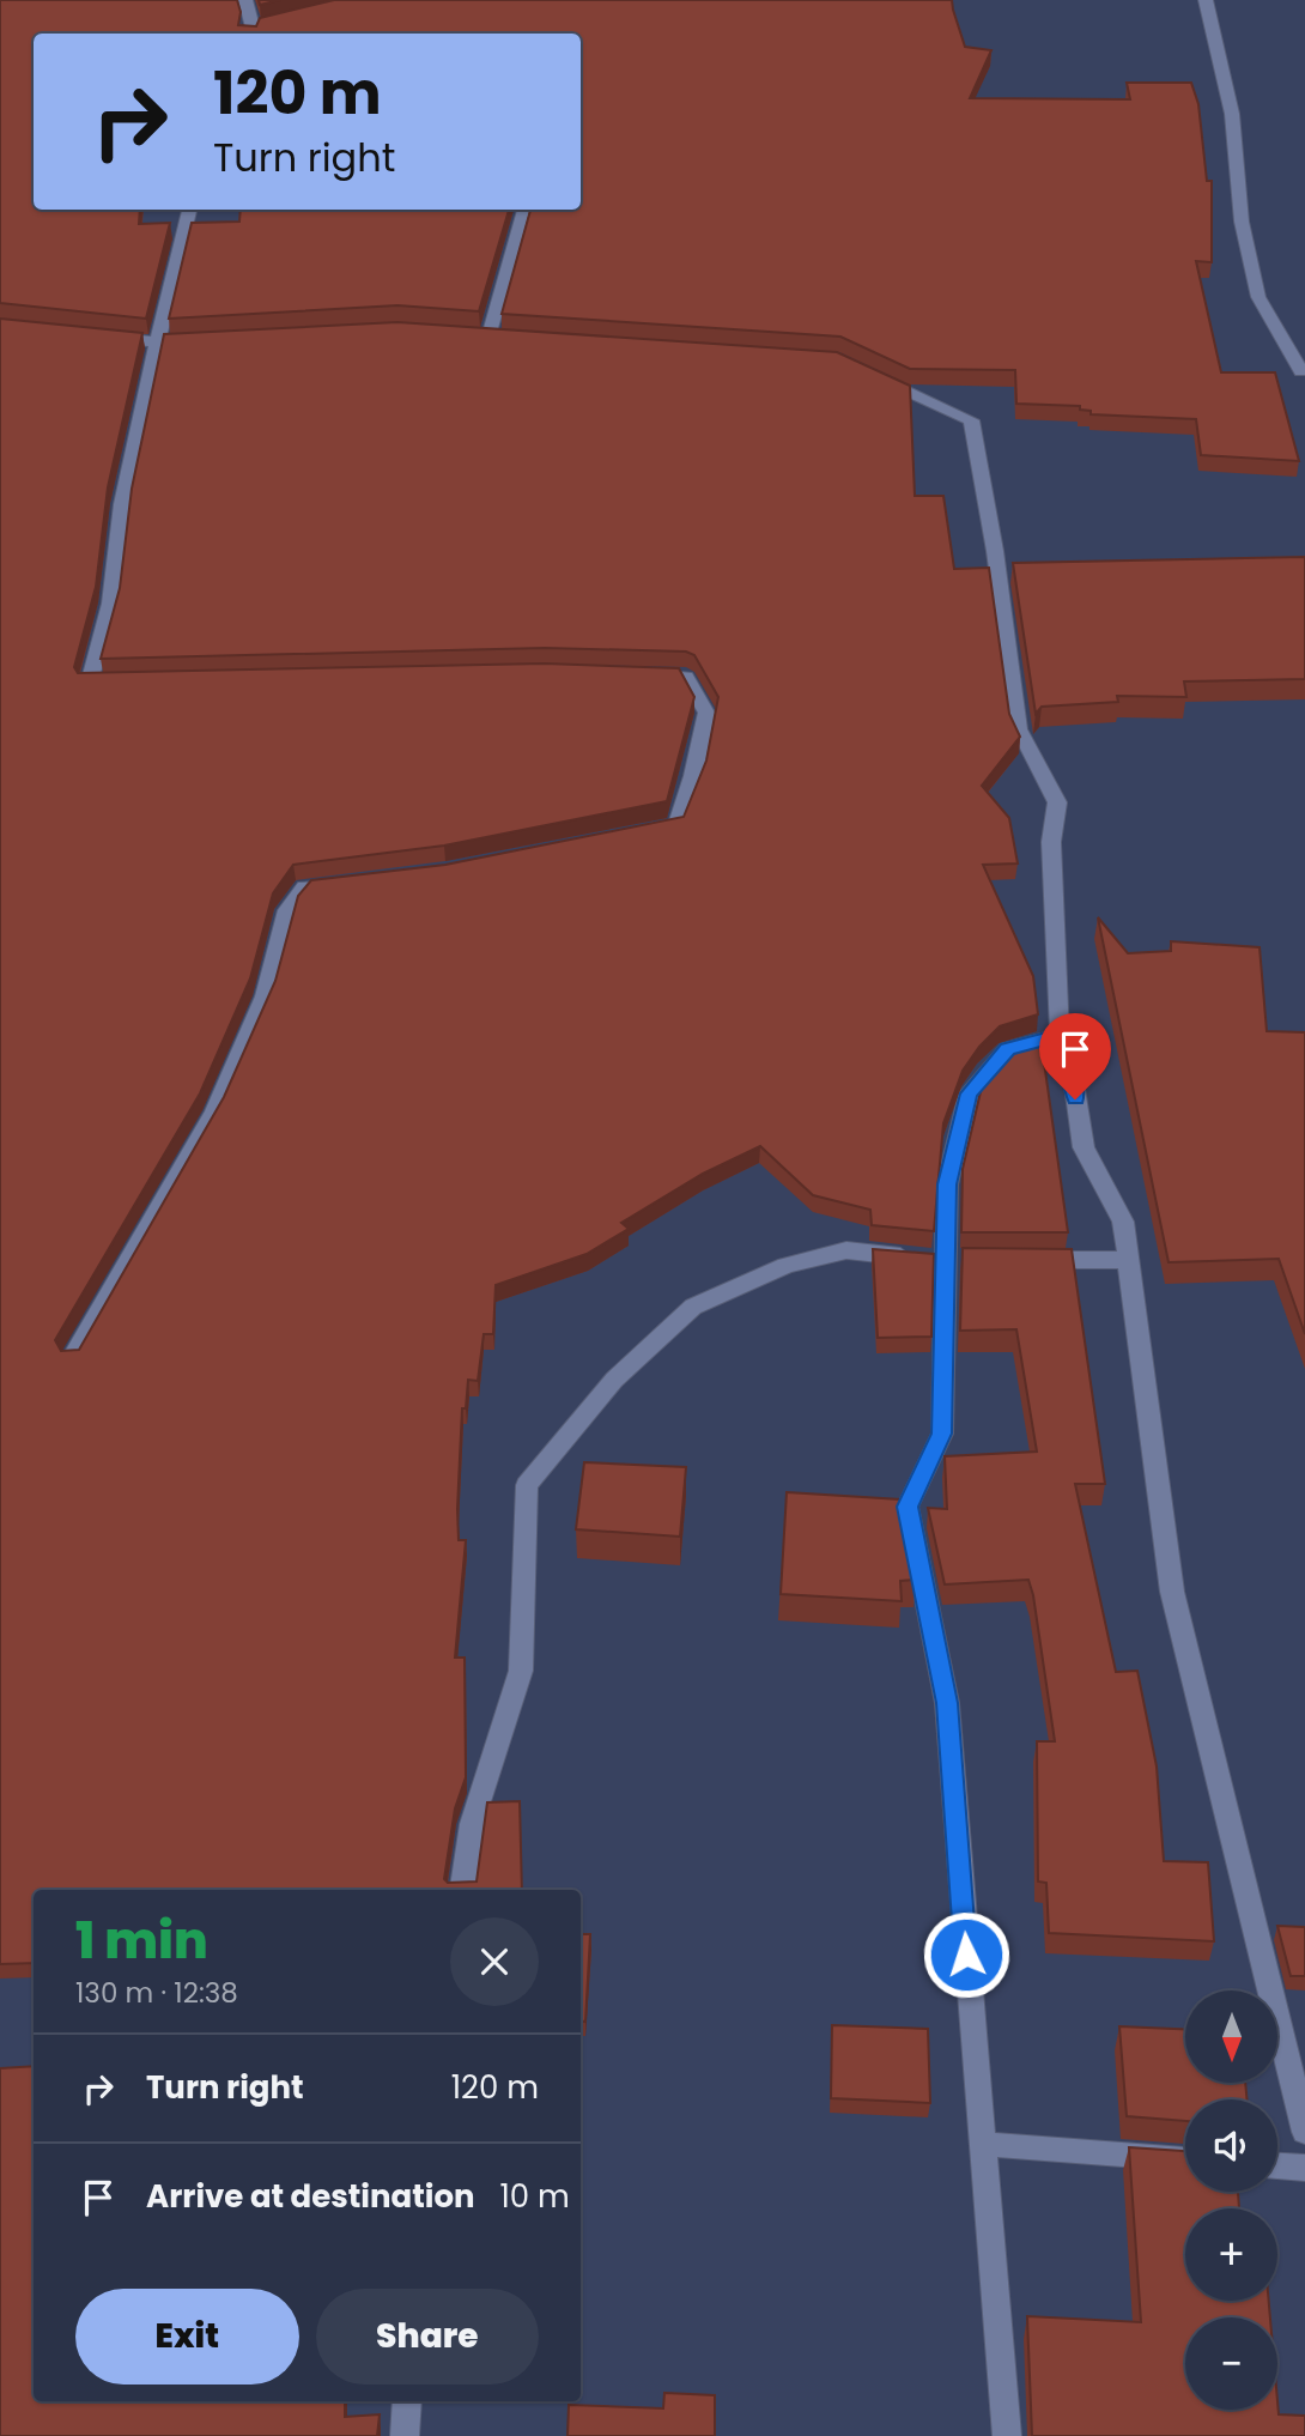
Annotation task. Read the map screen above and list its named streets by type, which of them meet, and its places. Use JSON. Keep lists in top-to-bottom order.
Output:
{
  "north": "bottom",
  "page": {
    "turn": ["120 m", "Turn right"],
    "heading": ["1 min", "130 m · 12:38"],
    "map_buttons": ["+", "−"],
    "list": [
      {
        "name": "Turn right",
        "value": "120 m"
      },
      {
        "name": "Arrive at destination",
        "value": "10 m"
      }
    ],
    "buttons": ["Exit", "Share"]
  }
}
